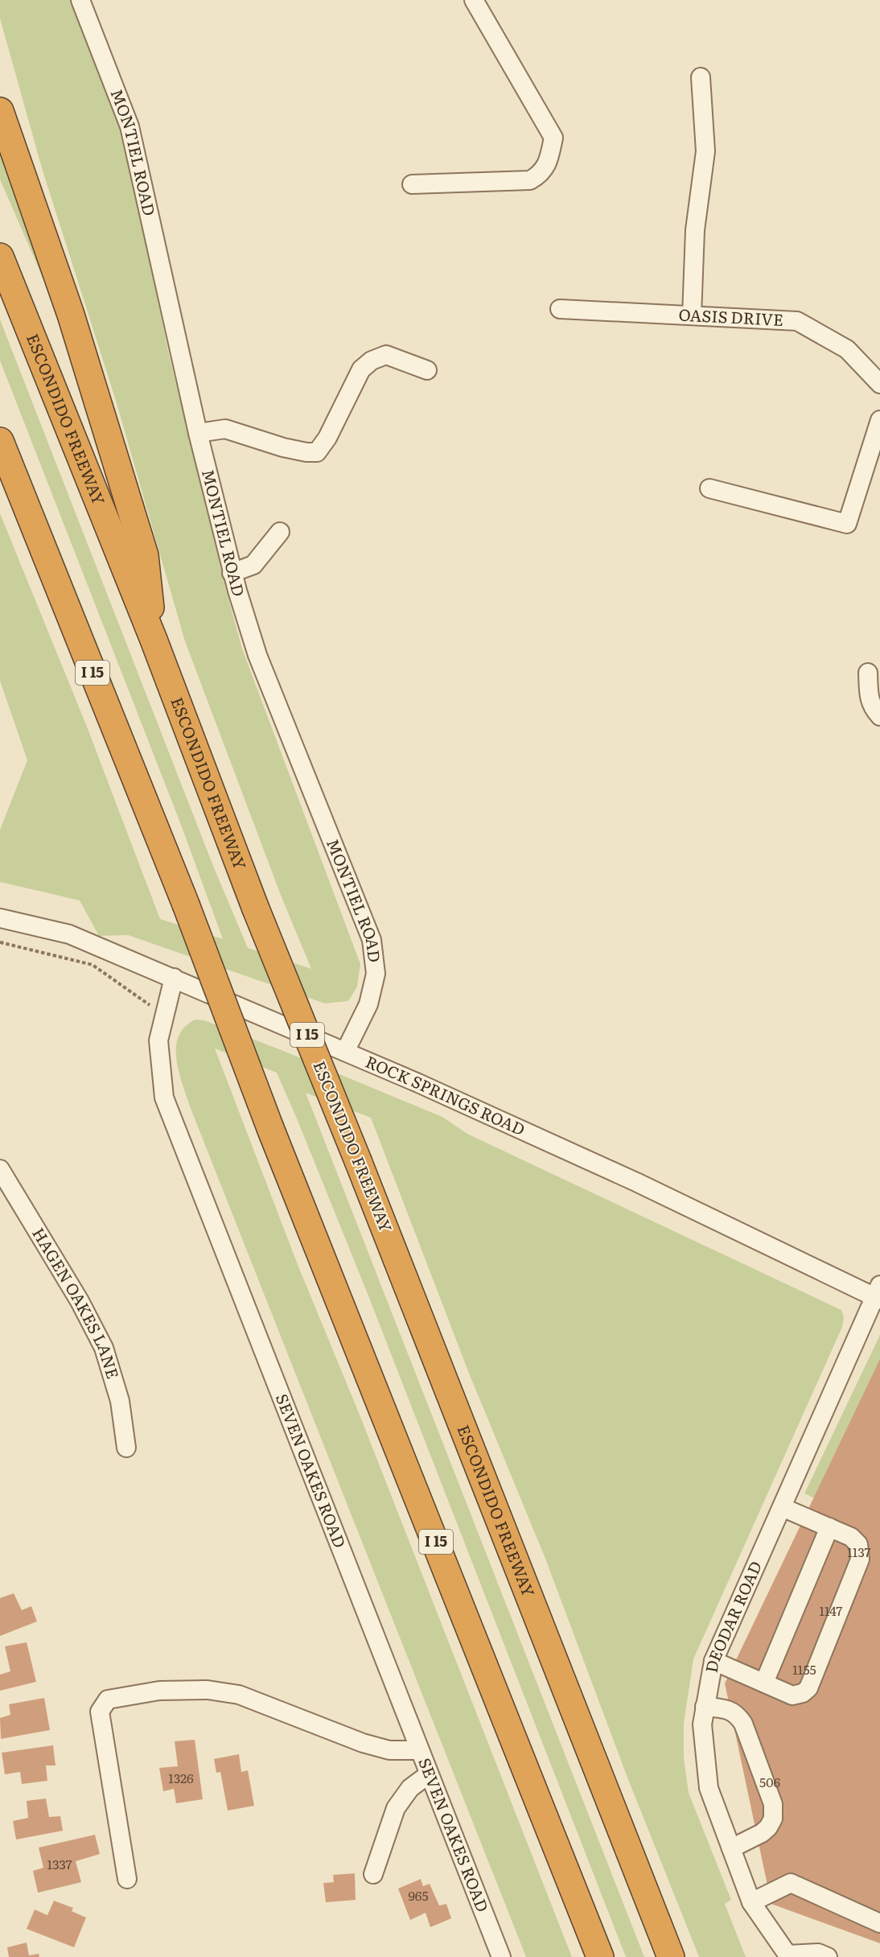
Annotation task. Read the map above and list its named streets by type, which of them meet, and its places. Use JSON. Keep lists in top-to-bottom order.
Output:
{
  "streets": {
    "highway": ["ESCONDIDO FREEWAY", "I 15"],
    "street": [
      "MONTIEL ROAD",
      "OASIS DRIVE",
      "ROCK SPRINGS ROAD",
      "HAGEN OAKES LANE",
      "SEVEN OAKES ROAD",
      "DEODAR ROAD"
    ]
  },
  "crossings": [
    ["MONTIEL ROAD", "ROCK SPRINGS ROAD"],
    ["ROCK SPRINGS ROAD", "SEVEN OAKES ROAD"],
    ["ROCK SPRINGS ROAD", "DEODAR ROAD"]
  ],
  "house_numbers": [
    "1137",
    "1147",
    "1155",
    "1326",
    "506",
    "1337",
    "965"
  ]
}
